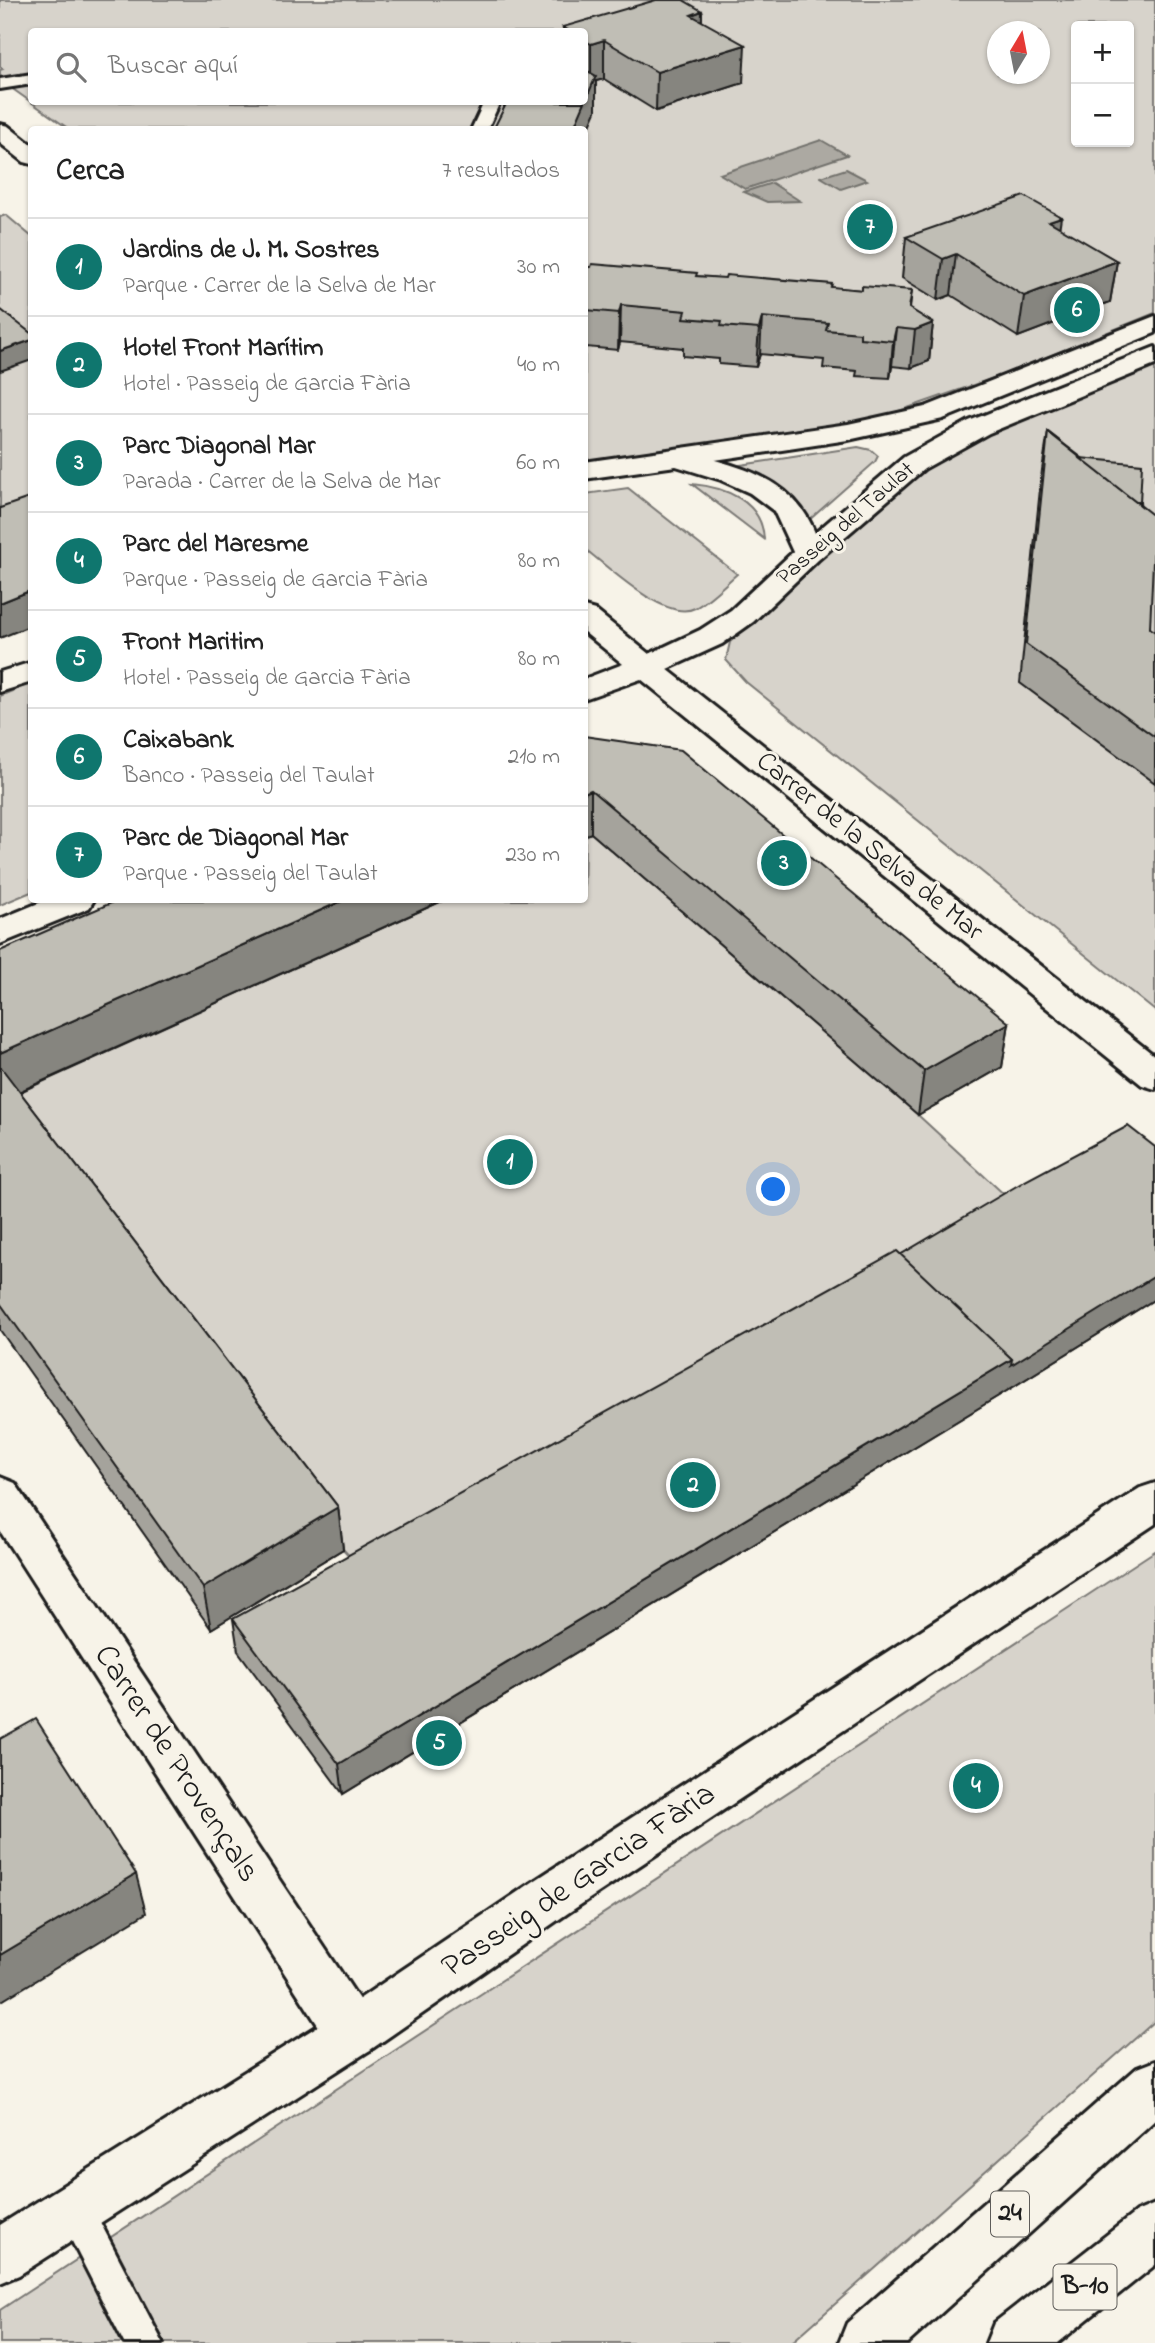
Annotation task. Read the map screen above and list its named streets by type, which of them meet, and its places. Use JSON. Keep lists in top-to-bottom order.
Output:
{
  "streets": {
    "main road": [
      "Passeig del Taulat",
      "Carrer de la Selva de Mar",
      "Carrer de Provençals",
      "Passeig de Garcia Fària",
      "24",
      "B-10"
    ]
  },
  "crossings": [
    ["Passeig del Taulat", "Carrer de la Selva de Mar"],
    ["Carrer de Provençals", "Passeig de Garcia Fària"]
  ],
  "north": "top",
  "page": {
    "map_buttons": ["+", "−"],
    "search": "Buscar aquí",
    "heading": ["Cerca", "7 resultados"],
    "pins": [
      "7",
      "6",
      "3",
      "1",
      "2",
      "5",
      "4"
    ],
    "list": [
      {
        "mark": "1",
        "name": "Jardins de J. M. Sostres",
        "note": "Parque · Carrer de la Selva de Mar",
        "value": "30 m"
      },
      {
        "mark": "2",
        "name": "Hotel Front Marítim",
        "note": "Hotel · Passeig de Garcia Fària",
        "value": "40 m"
      },
      {
        "mark": "3",
        "name": "Parc Diagonal Mar",
        "note": "Parada · Carrer de la Selva de Mar",
        "value": "60 m"
      },
      {
        "mark": "4",
        "name": "Parc del Maresme",
        "note": "Parque · Passeig de Garcia Fària",
        "value": "80 m"
      },
      {
        "mark": "5",
        "name": "Front Maritim",
        "note": "Hotel · Passeig de Garcia Fària",
        "value": "80 m"
      },
      {
        "mark": "6",
        "name": "Caixabank",
        "note": "Banco · Passeig del Taulat",
        "value": "210 m"
      },
      {
        "mark": "7",
        "name": "Parc de Diagonal Mar",
        "note": "Parque · Passeig del Taulat",
        "value": "230 m"
      }
    ]
  }
}
